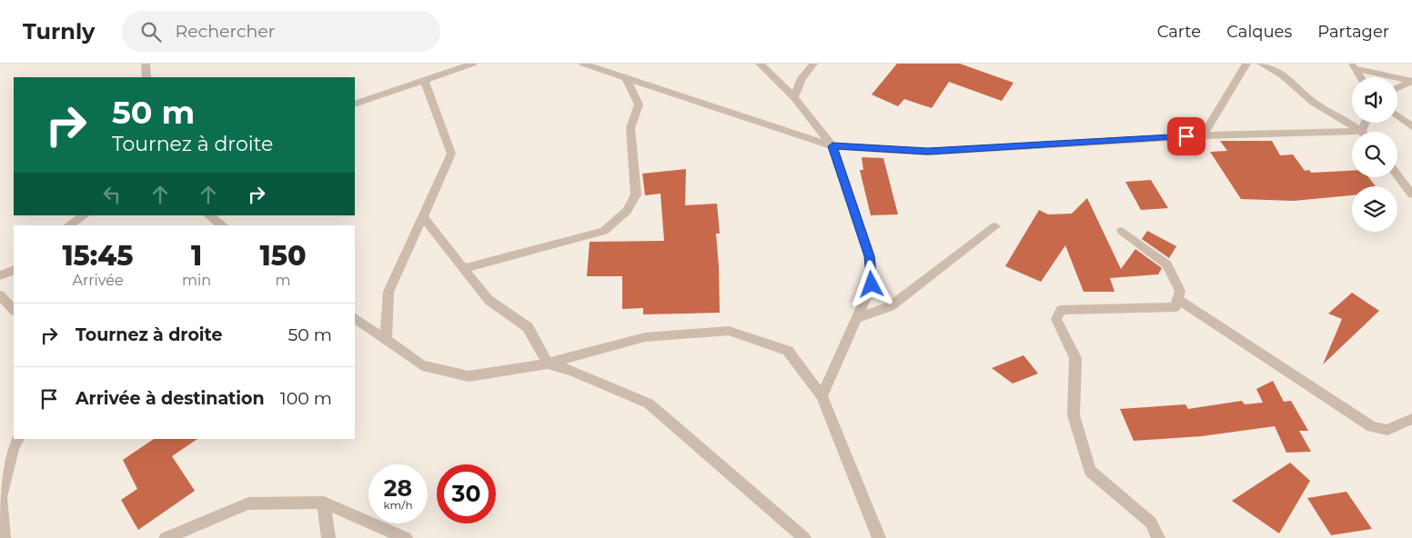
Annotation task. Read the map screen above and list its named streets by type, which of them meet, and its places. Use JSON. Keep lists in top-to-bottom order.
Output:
{
  "page": {
    "header": "Turnly",
    "search": "Rechercher",
    "nav": ["Carte", "Calques", "Partager"],
    "turn": ["50 m", "Tournez à droite"],
    "eta": [
      "15:45",
      "Arrivée",
      "1",
      "min",
      "150",
      "m"
    ],
    "list": [
      {
        "name": "Tournez à droite",
        "value": "50 m"
      },
      {
        "name": "Arrivée à destination",
        "value": "100 m"
      }
    ],
    "speed": "28 km/h",
    "limit": "30"
  }
}
